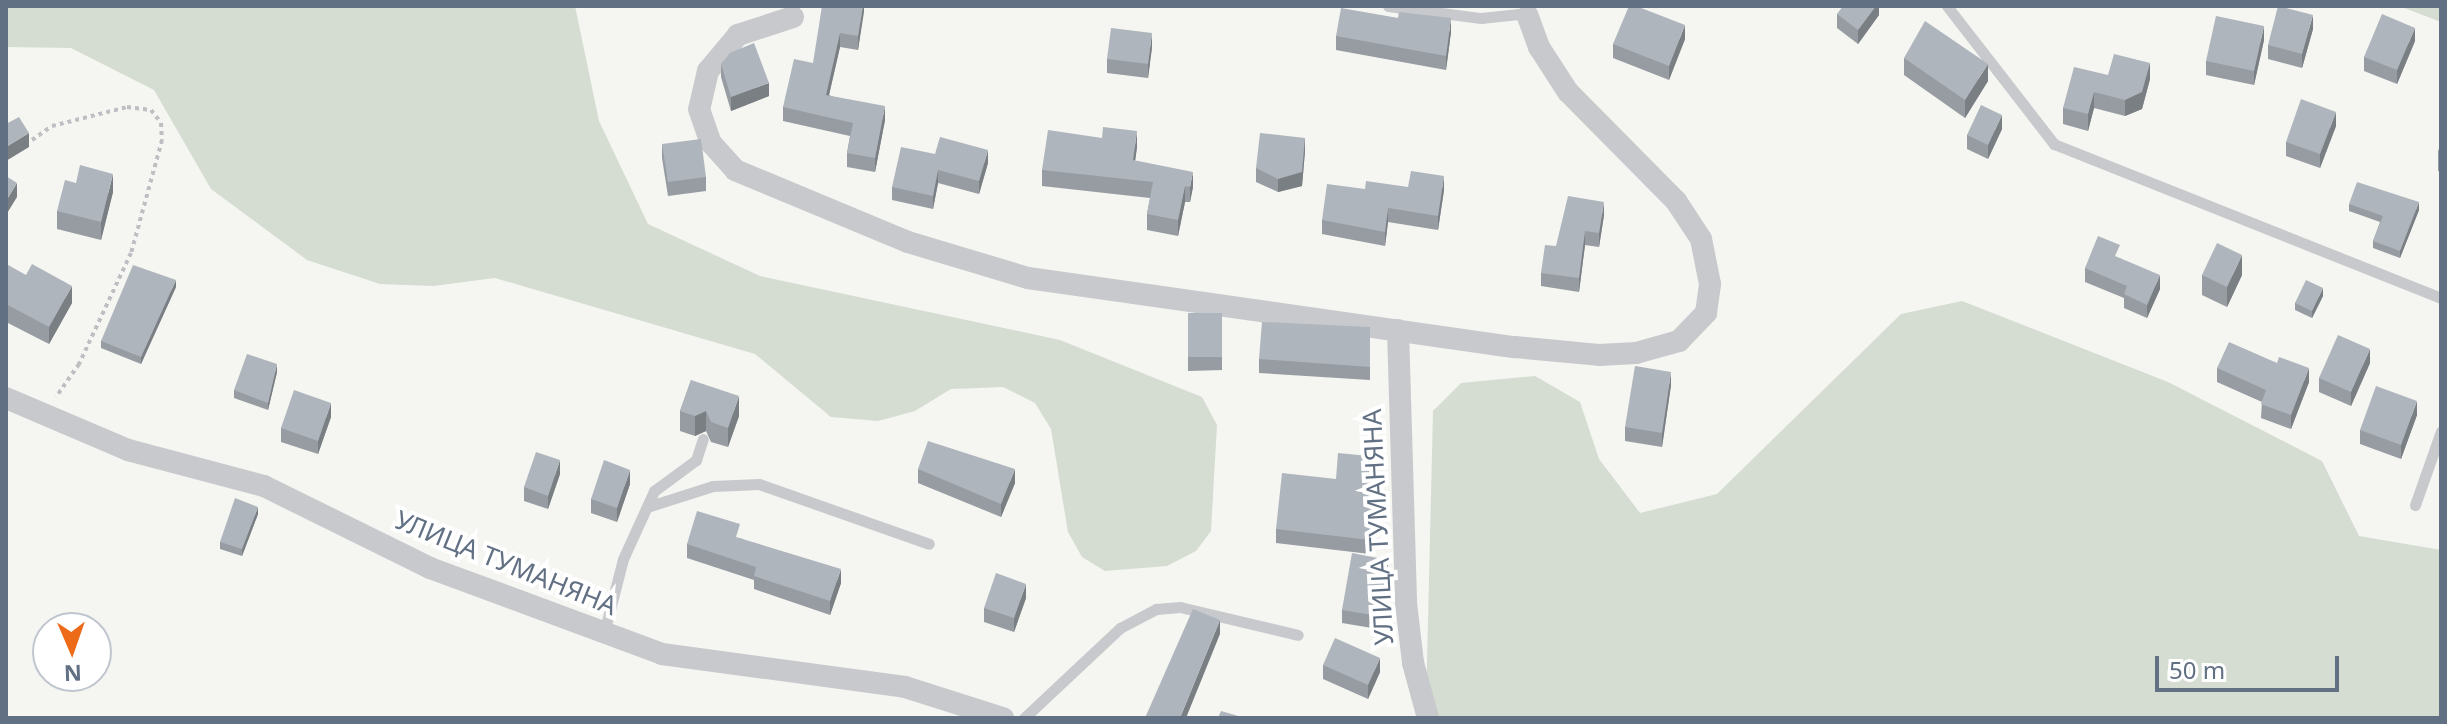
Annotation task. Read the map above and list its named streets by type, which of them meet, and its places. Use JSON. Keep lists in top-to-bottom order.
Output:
{
  "streets": {
    "street": ["УЛИЦА ТУМАНЯНА"]
  },
  "scale_bar": "50 m",
  "north": "bottom"
}
